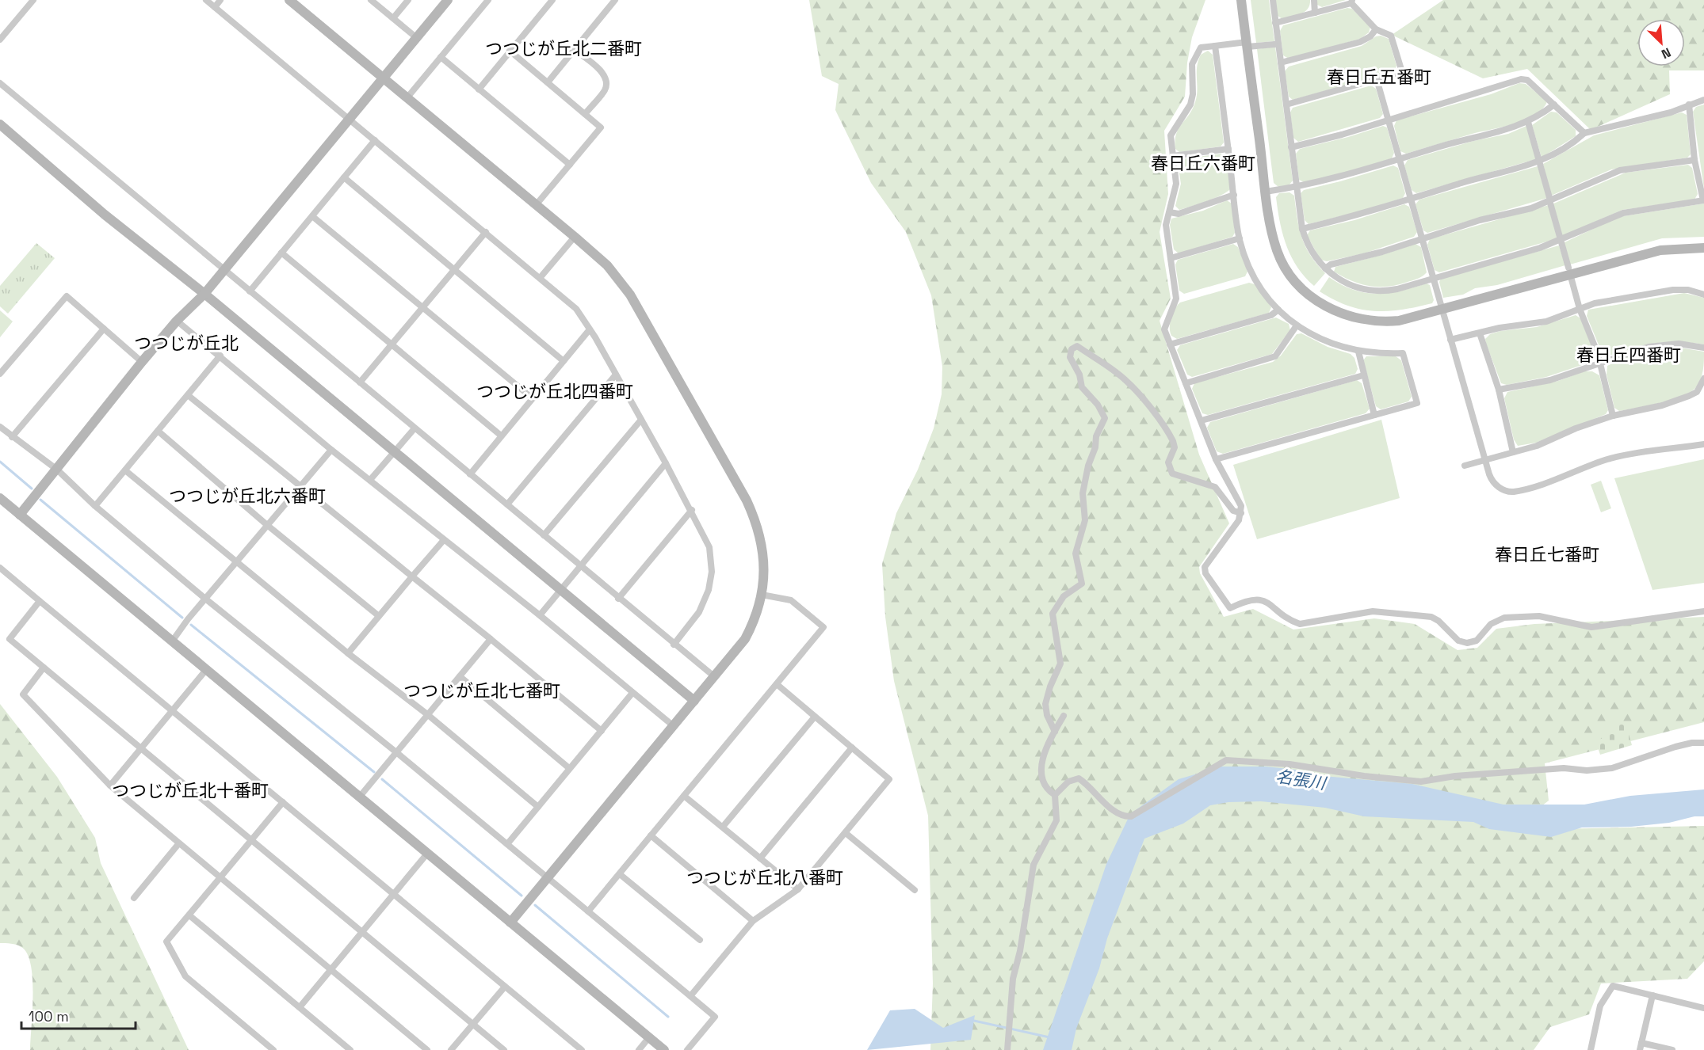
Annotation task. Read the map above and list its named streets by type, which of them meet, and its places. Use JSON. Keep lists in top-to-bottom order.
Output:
{
  "districts": [
    "つつじが丘北二番町",
    "春日丘五番町",
    "春日丘六番町",
    "つつじが丘北",
    "春日丘四番町",
    "つつじが丘北四番町",
    "つつじが丘北六番町",
    "春日丘七番町",
    "つつじが丘北七番町",
    "つつじが丘北十番町",
    "つつじが丘北八番町"
  ],
  "water": ["名張川"],
  "scale_bar": "100 m",
  "north": "bottom right"
}
